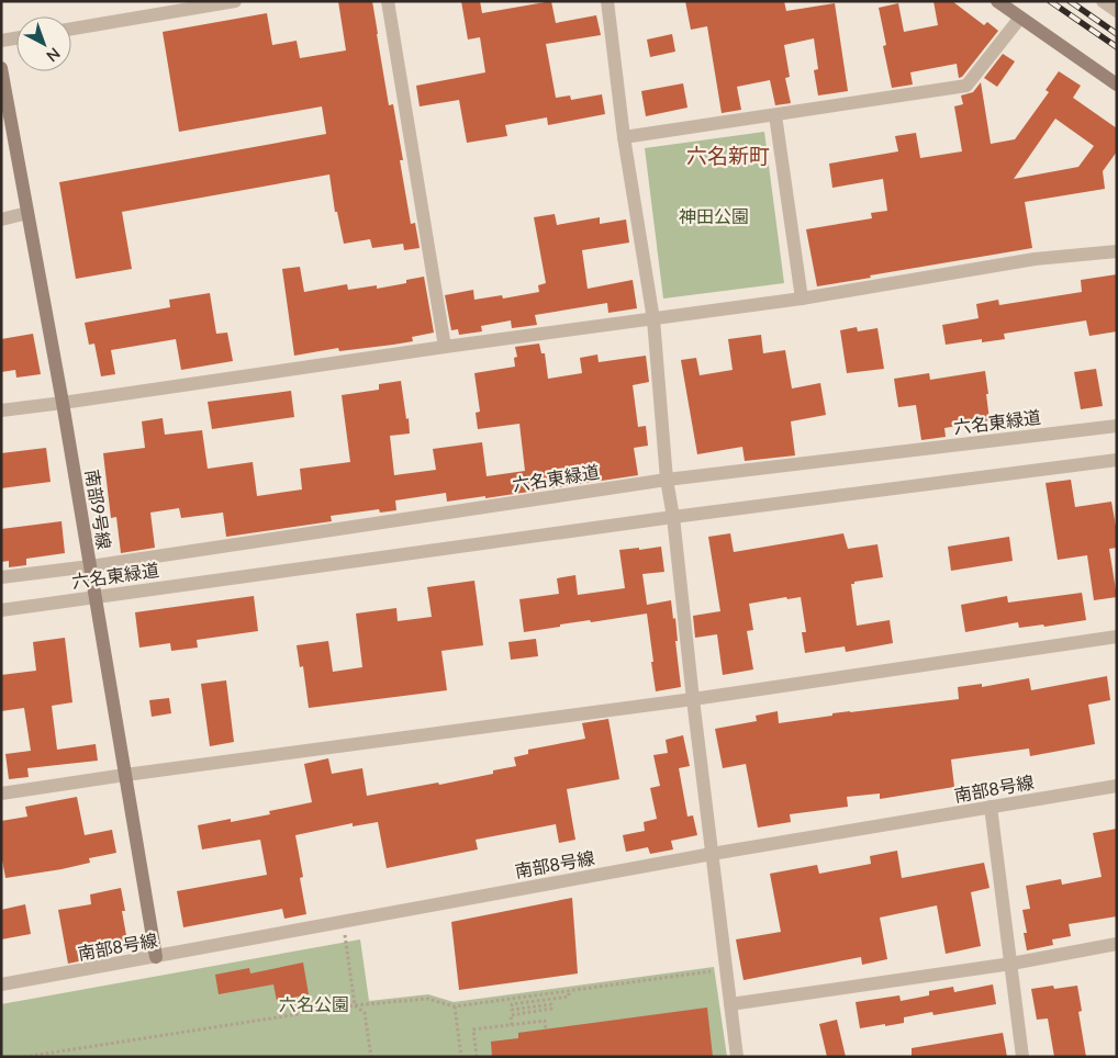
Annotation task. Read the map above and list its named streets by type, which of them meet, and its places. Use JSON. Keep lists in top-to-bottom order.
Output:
{
  "streets": {
    "street": ["六名東緑道", "南部9号線", "南部8号線"]
  },
  "crossings": [
    ["六名東緑道", "南部9号線"],
    ["南部9号線", "南部8号線"]
  ],
  "districts": ["六名新町"],
  "parks": ["神田公園", "六名公園"],
  "north": "bottom right"
}
